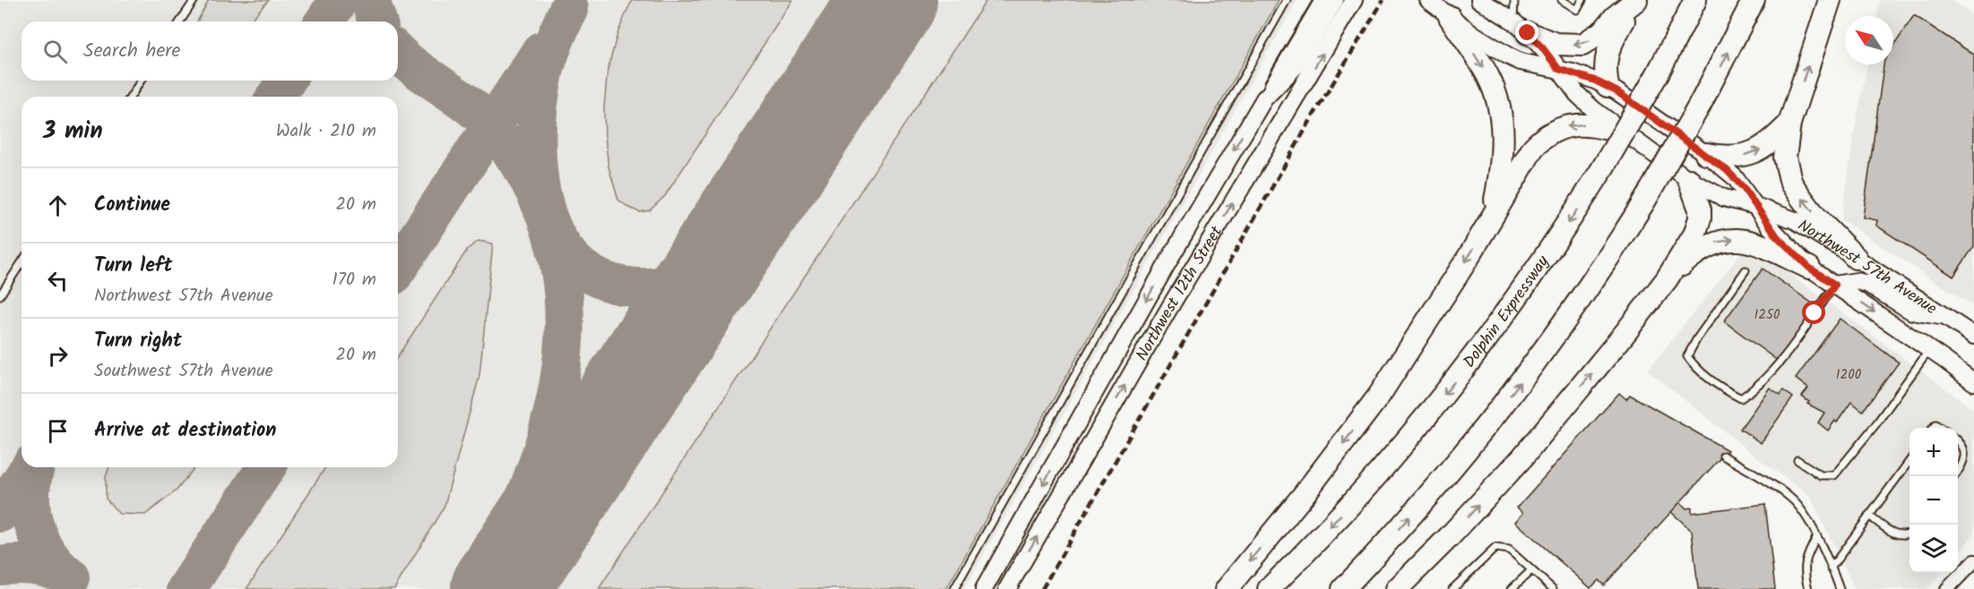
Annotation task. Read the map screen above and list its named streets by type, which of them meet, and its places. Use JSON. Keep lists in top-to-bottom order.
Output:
{
  "streets": {
    "highway": ["Dolphin Expressway"],
    "main road": ["Northwest 57th Avenue", "Northwest 12th Street"]
  },
  "house_numbers": ["1250", "1200"],
  "north": "top left",
  "page": {
    "search": "Search here",
    "heading": ["3 min", "Walk · 210 m"],
    "list": [
      ["Continue", "20 m"],
      ["Turn left", "Northwest 57th Avenue", "170 m"],
      ["Turn right", "Southwest 57th Avenue", "20 m"],
      "Arrive at destination"
    ],
    "map_buttons": ["+", "−"]
  }
}
